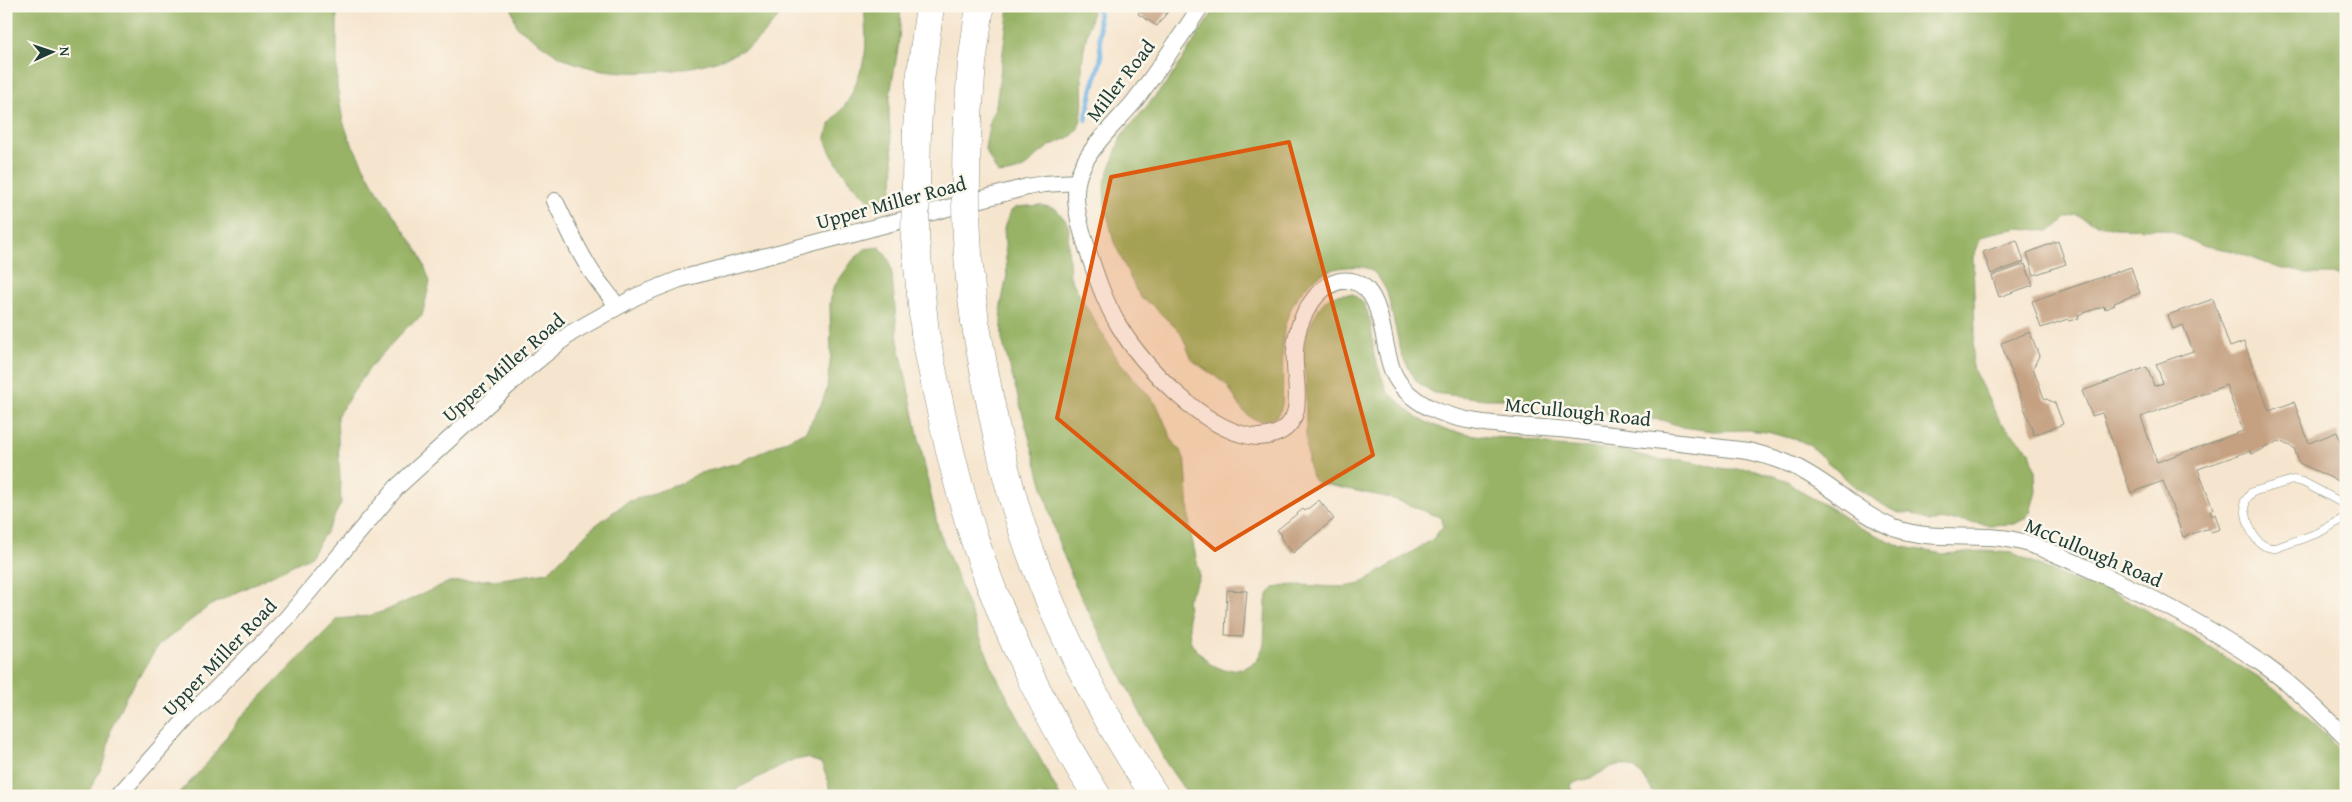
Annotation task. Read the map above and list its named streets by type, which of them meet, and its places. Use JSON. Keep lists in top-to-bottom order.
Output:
{
  "streets": {
    "street": ["Miller Road", "Upper Miller Road", "McCullough Road"]
  },
  "crossings": [
    ["Miller Road", "Upper Miller Road"],
    ["Miller Road", "McCullough Road"],
    ["Upper Miller Road", "McCullough Road"]
  ],
  "north": "right"
}
